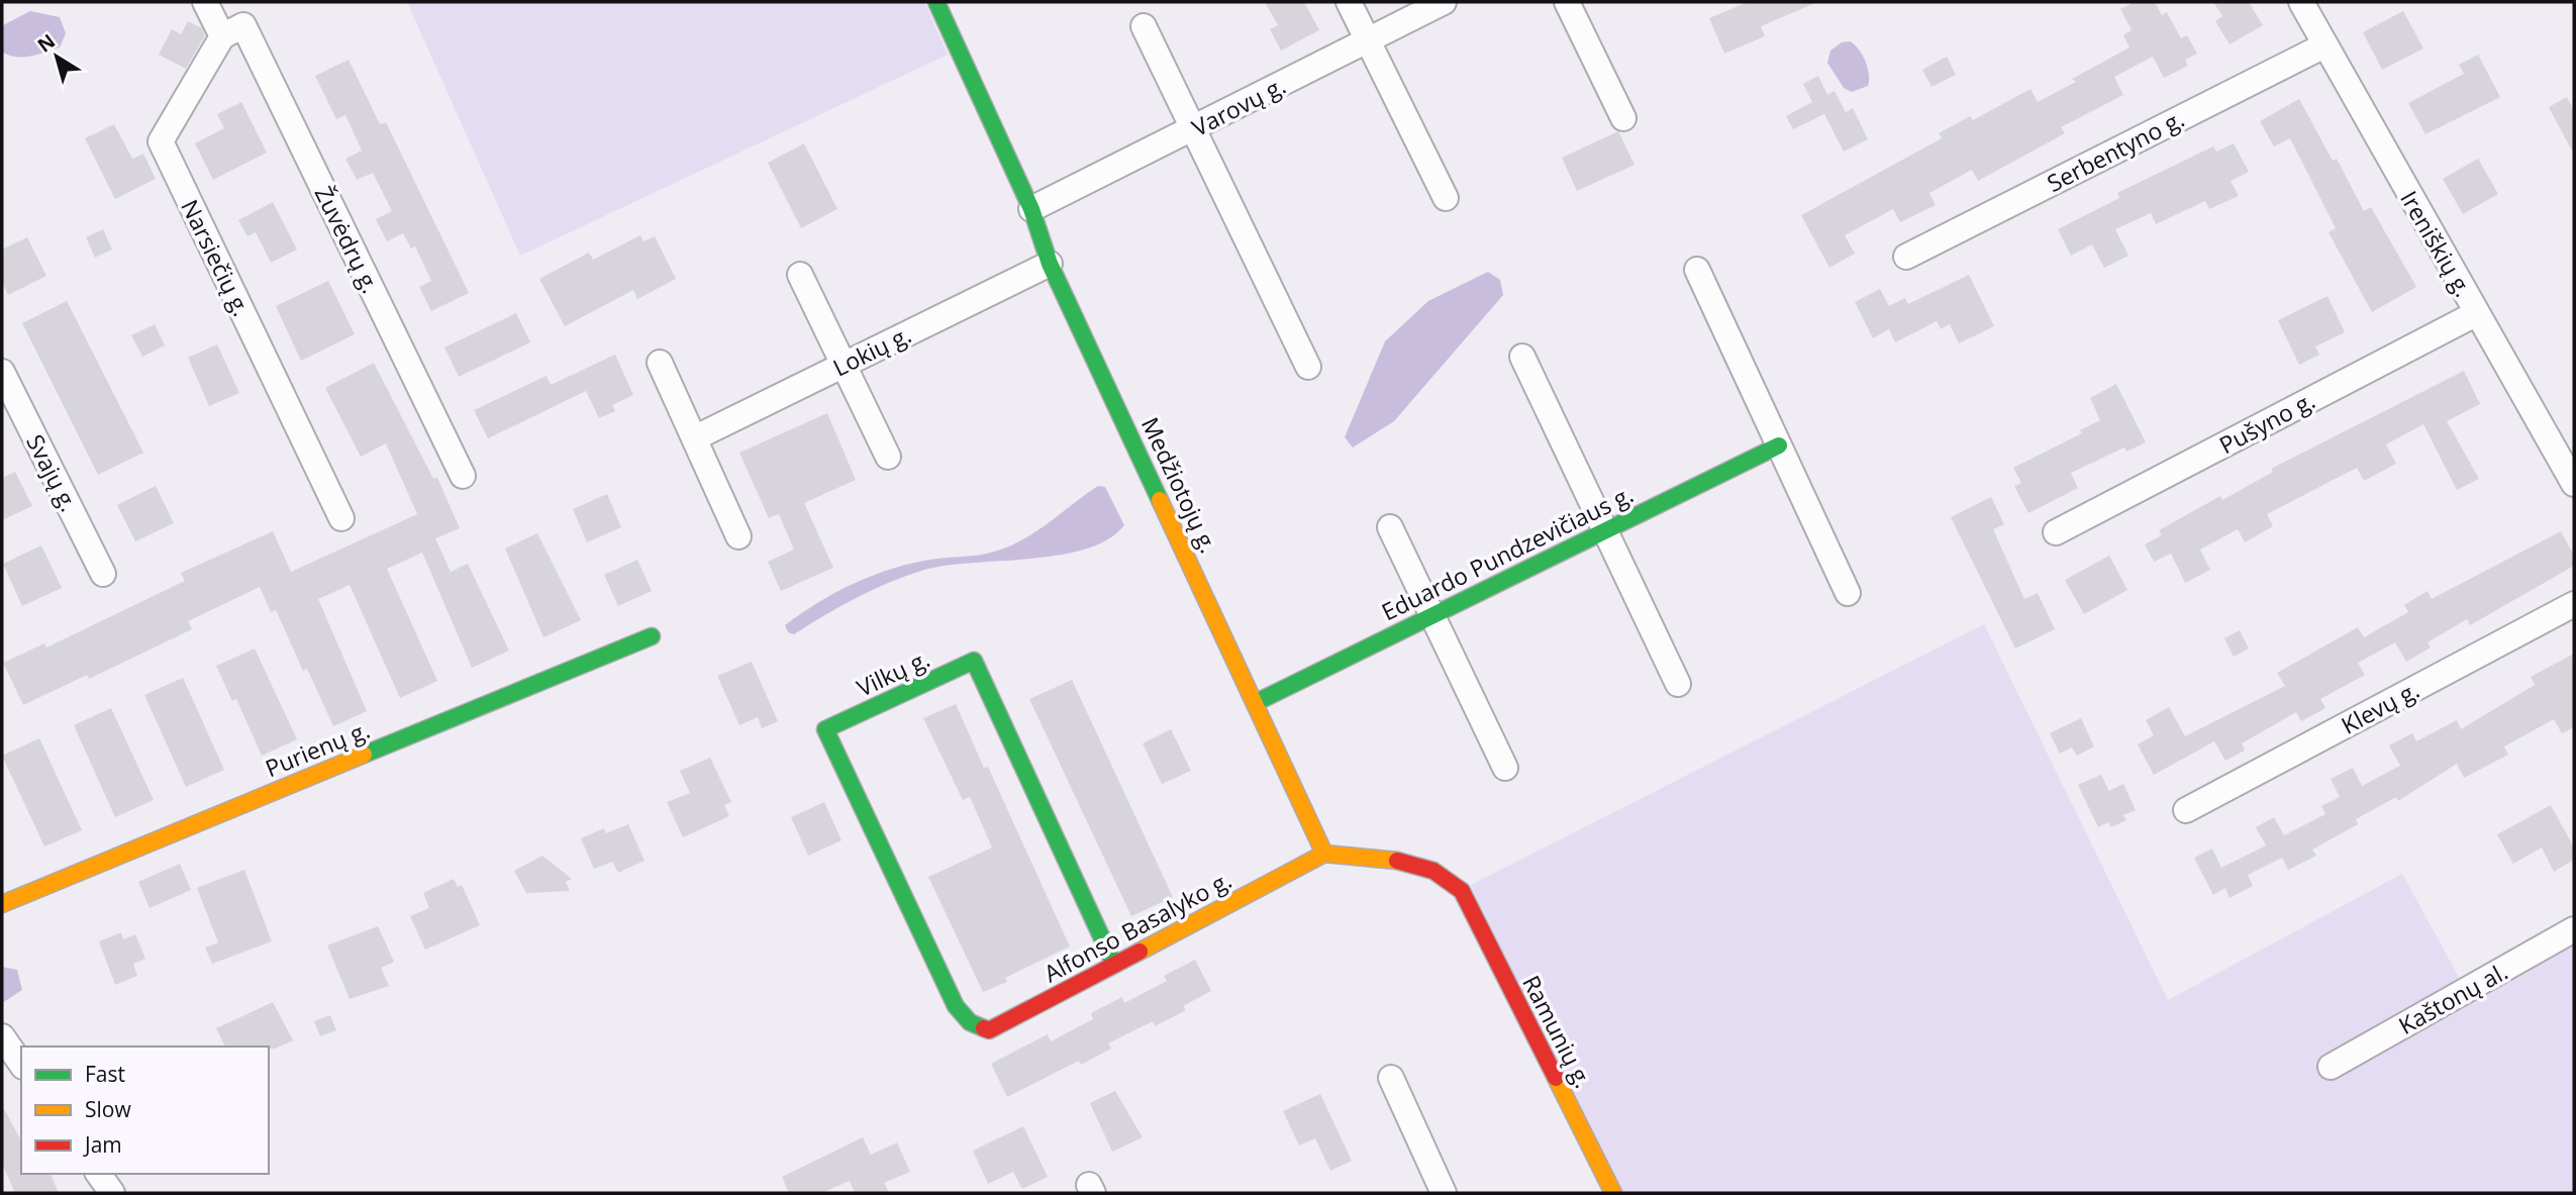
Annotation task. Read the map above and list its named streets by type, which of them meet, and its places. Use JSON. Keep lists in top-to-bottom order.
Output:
{
  "streets": {
    "street": [
      "Varovų g.",
      "Serbentyno g.",
      "Žuvėdrų g.",
      "Ireniškių g.",
      "Narsiečių g.",
      "Lokių g.",
      "Pušyno g.",
      "Svajų g.",
      "Medžiotojų g.",
      "Eduardo Pundzevičiaus g.",
      "Vilkų g.",
      "Klevų g.",
      "Purienų g.",
      "Alfonso Basalyko g.",
      "Kaštonų al.",
      "Ramunių g."
    ]
  },
  "crossings": [
    ["Varovų g.", "Medžiotojų g."],
    ["Serbentyno g.", "Ireniškių g."],
    ["Žuvėdrų g.", "Narsiečių g."],
    ["Ireniškių g.", "Pušyno g."],
    ["Lokių g.", "Medžiotojų g."],
    ["Medžiotojų g.", "Eduardo Pundzevičiaus g."],
    ["Medžiotojų g.", "Alfonso Basalyko g."],
    ["Medžiotojų g.", "Ramunių g."],
    ["Vilkų g.", "Alfonso Basalyko g."],
    ["Alfonso Basalyko g.", "Ramunių g."]
  ],
  "legend": ["Fast", "Slow", "Jam"],
  "north": "top left"
}
